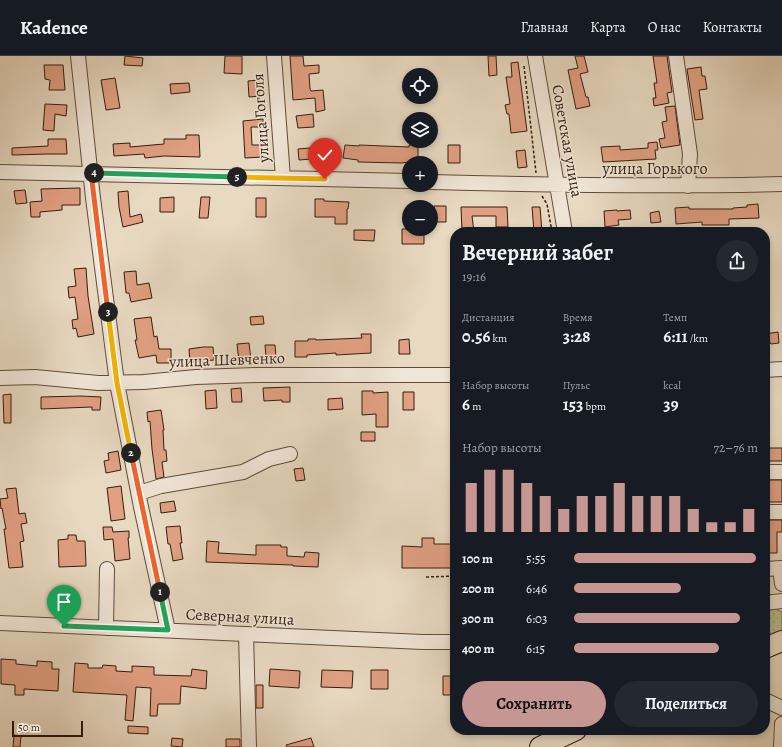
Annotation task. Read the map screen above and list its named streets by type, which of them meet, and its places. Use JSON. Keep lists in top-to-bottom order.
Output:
{
  "streets": {
    "street": [
      "улица Гоголя",
      "Советская улица",
      "улица Горького",
      "улица Шевченко",
      "Северная улица"
    ]
  },
  "crossings": [
    ["Советская улица", "улица Горького"]
  ],
  "scale_bar": "50 m",
  "page": {
    "header": "Kadence",
    "nav": [
      "Главная",
      "Карта",
      "О нас",
      "Контакты"
    ],
    "map_buttons": ["+", "−"],
    "pins": [
      "4",
      "5",
      "3",
      "2",
      "1"
    ],
    "heading": ["Вечерний забег", "19:16"],
    "stats": [
      ["Дистанция", "0.56 km"],
      ["Время", "3:28"],
      ["Темп", "6:11 /km"],
      ["Набор высоты", "6 m"],
      ["Пульс", "153 bpm"],
      ["kcal", "39"]
    ],
    "chart": ["Набор высоты", "72–76 m"],
    "list": [
      {
        "name": "100 m",
        "note": "5:55"
      },
      {
        "name": "200 m",
        "note": "6:46"
      },
      {
        "name": "300 m",
        "note": "6:03"
      },
      {
        "name": "400 m",
        "note": "6:15"
      }
    ],
    "buttons": ["Сохранить", "Поделиться"],
    "scale": "50 m"
  }
}
